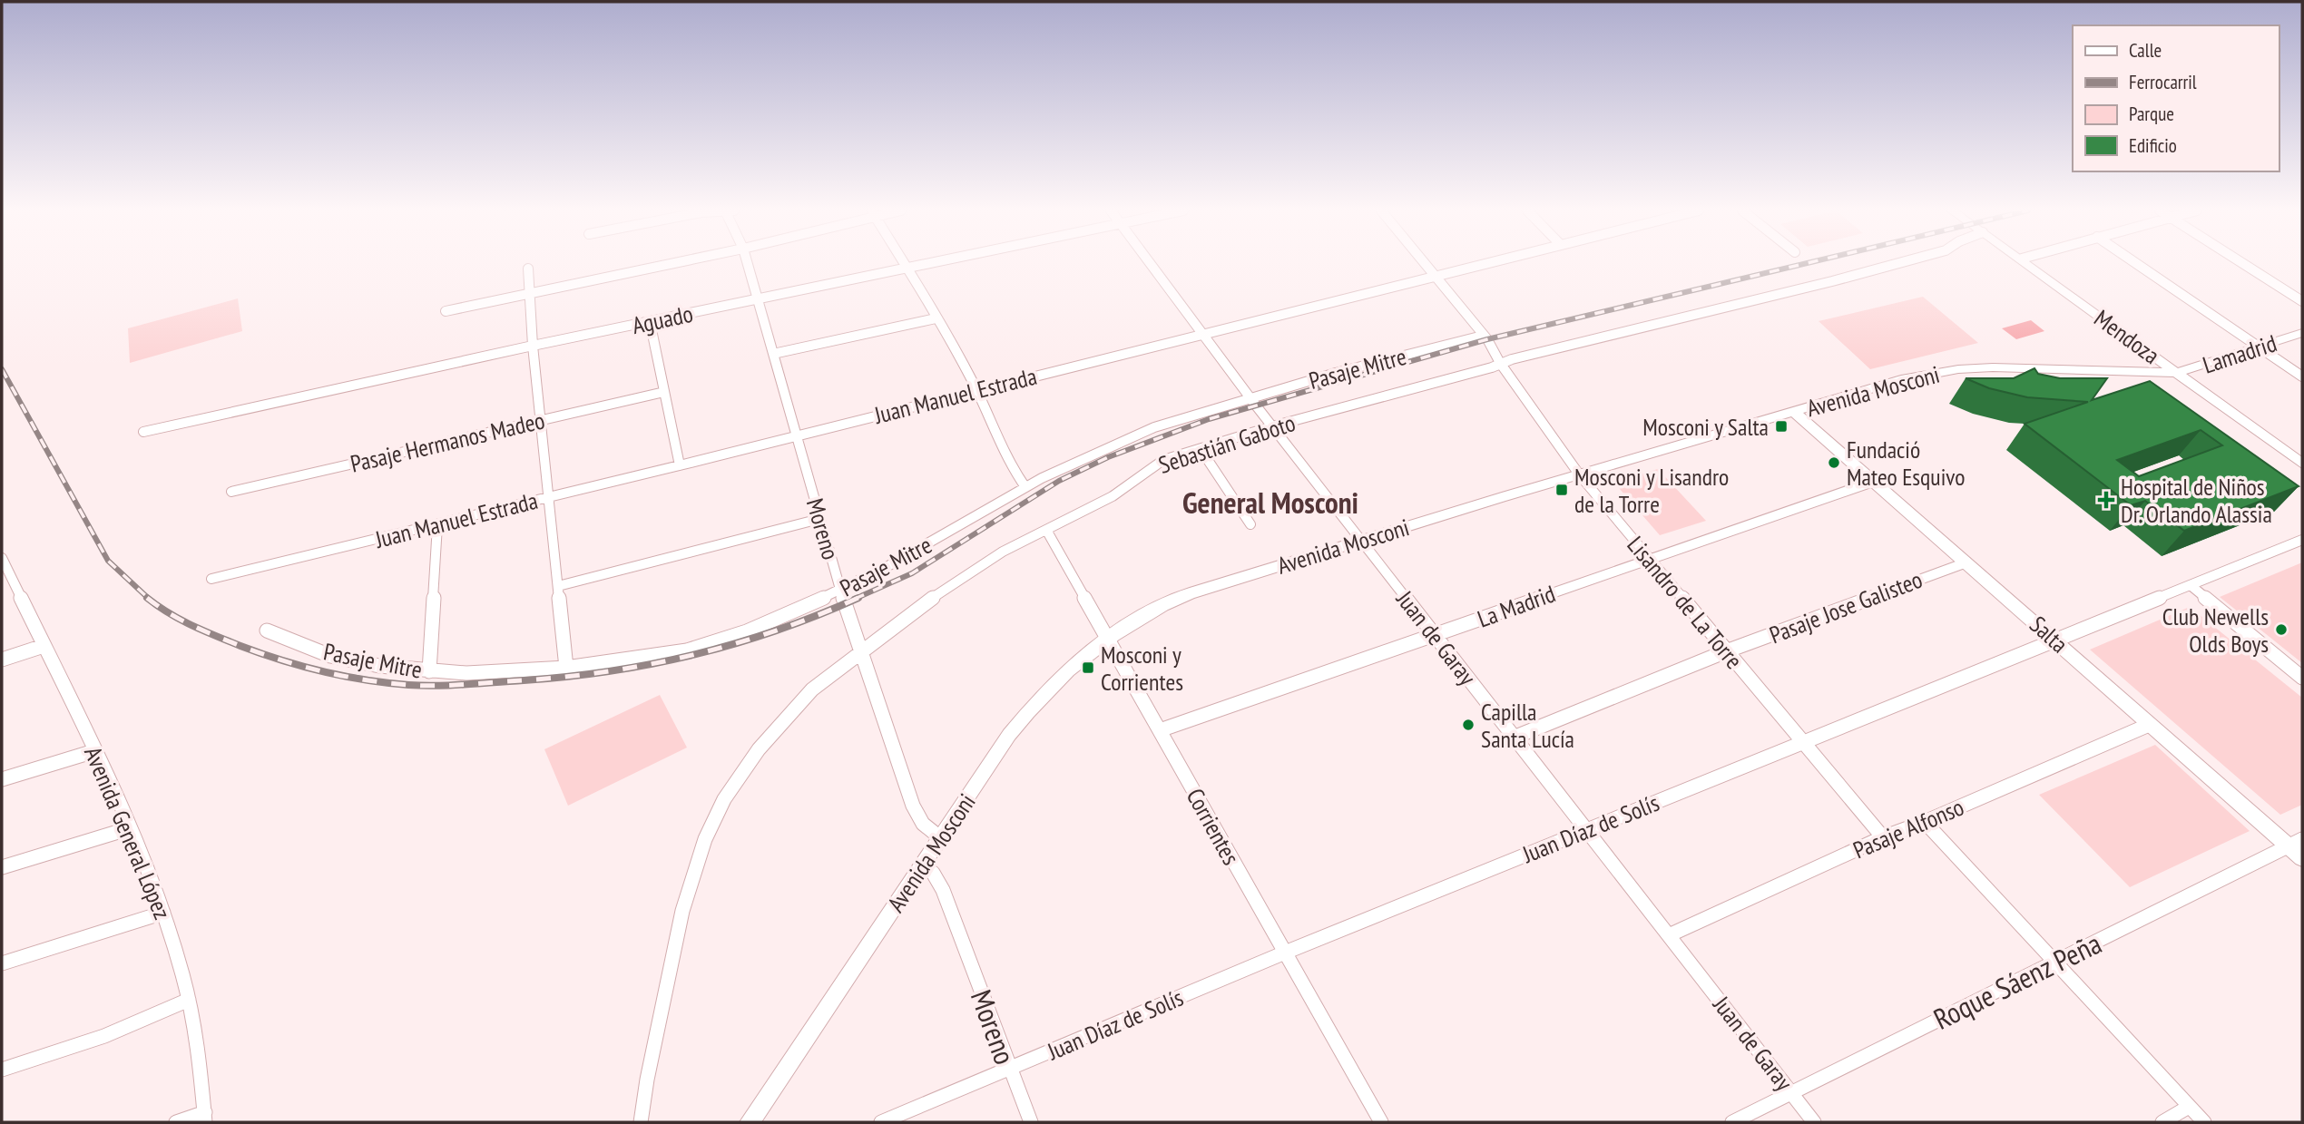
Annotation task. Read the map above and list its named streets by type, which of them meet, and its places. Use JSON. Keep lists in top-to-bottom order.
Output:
{
  "streets": {
    "street": [
      "Aguado",
      "Mendoza",
      "Lamadrid",
      "Pasaje Mitre",
      "Avenida Mosconi",
      "Juan Manuel Estrada",
      "Pasaje Hermanos Madeo",
      "Sebastián Gaboto",
      "Moreno",
      "Lisandro de La Torre",
      "La Madrid",
      "Pasaje Jose Galisteo",
      "Salta",
      "Juan de Garay",
      "Corrientes",
      "Juan Díaz de Solís",
      "Pasaje Alfonso",
      "Avenida General López",
      "Roque Sáenz Peña"
    ]
  },
  "crossings": [
    ["Aguado", "Moreno"],
    ["Mendoza", "Lamadrid"],
    ["Mendoza", "Avenida Mosconi"],
    ["Lamadrid", "Avenida Mosconi"],
    ["Pasaje Mitre", "Moreno"],
    ["Pasaje Mitre", "Lisandro de La Torre"],
    ["Pasaje Mitre", "Juan de Garay"],
    ["Avenida Mosconi", "Moreno"],
    ["Avenida Mosconi", "Lisandro de La Torre"],
    ["Avenida Mosconi", "Salta"],
    ["Avenida Mosconi", "Juan de Garay"],
    ["Avenida Mosconi", "Corrientes"],
    ["Juan Manuel Estrada", "Moreno"],
    ["Juan Manuel Estrada", "Lisandro de La Torre"],
    ["Juan Manuel Estrada", "Juan de Garay"],
    ["Sebastián Gaboto", "Moreno"],
    ["Sebastián Gaboto", "Lisandro de La Torre"],
    ["Sebastián Gaboto", "Juan de Garay"],
    ["Sebastián Gaboto", "Corrientes"],
    ["Moreno", "Juan Díaz de Solís"],
    ["Lisandro de La Torre", "La Madrid"],
    ["Lisandro de La Torre", "Pasaje Jose Galisteo"],
    ["Lisandro de La Torre", "Juan Díaz de Solís"],
    ["Lisandro de La Torre", "Pasaje Alfonso"],
    ["La Madrid", "Salta"],
    ["La Madrid", "Juan de Garay"],
    ["La Madrid", "Corrientes"],
    ["Pasaje Jose Galisteo", "Salta"],
    ["Pasaje Jose Galisteo", "Juan de Garay"],
    ["Salta", "Juan Díaz de Solís"],
    ["Salta", "Pasaje Alfonso"],
    ["Salta", "Roque Sáenz Peña"],
    ["Juan de Garay", "Juan Díaz de Solís"],
    ["Juan de Garay", "Pasaje Alfonso"],
    ["Juan de Garay", "Roque Sáenz Peña"],
    ["Corrientes", "Juan Díaz de Solís"]
  ],
  "districts": ["General Mosconi"],
  "places": {
    "transit": ["Mosconi y Salta", "Mosconi y Lisandro de la Torre", "Mosconi y Corrientes"],
    "other": ["Fundació Mateo Esquivo", "Club Newells Olds Boys", "Capilla Santa Lucía"],
    "health": ["Hospital de Niños Dr. Orlando Alassia"]
  },
  "legend": [
    "Calle",
    "Ferrocarril",
    "Parque",
    "Edificio"
  ]
}
